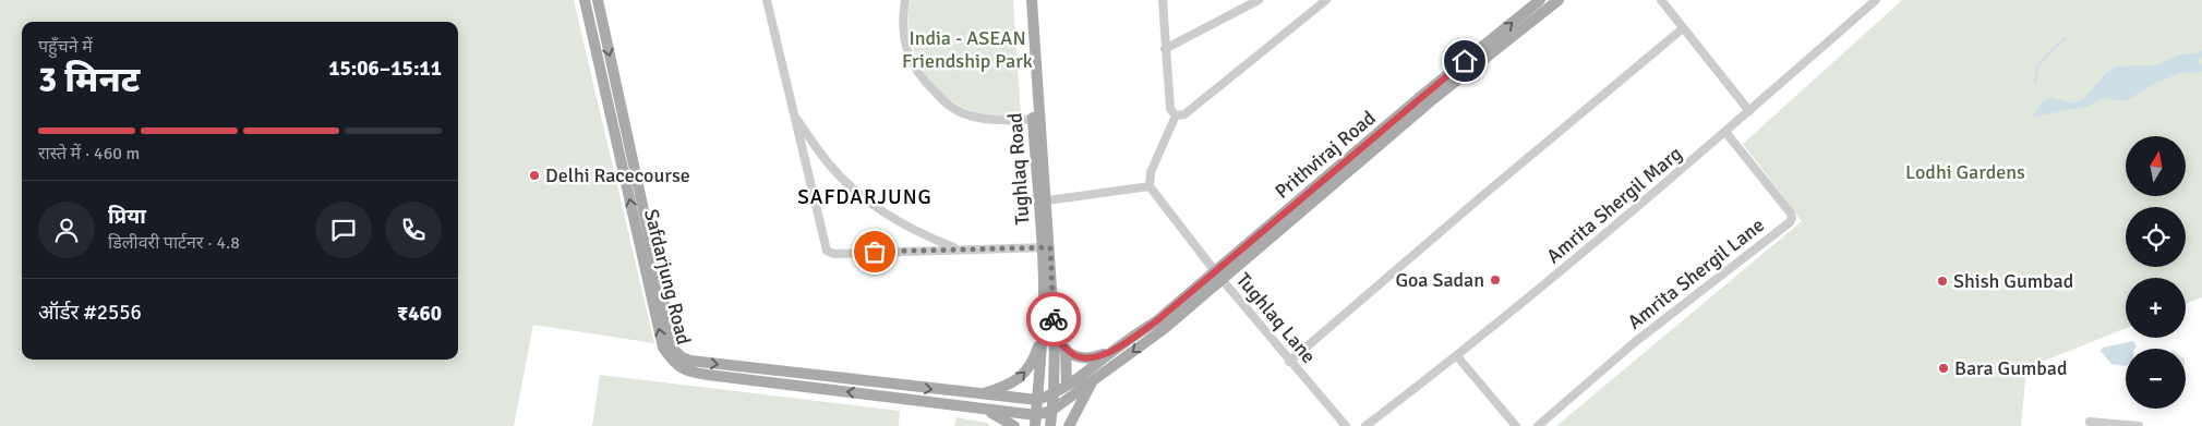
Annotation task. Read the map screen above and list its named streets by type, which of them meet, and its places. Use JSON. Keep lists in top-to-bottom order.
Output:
{
  "streets": {
    "main road": ["Prithviraj Road", "Tughlaq Road", "Safdarjung Road"],
    "street": ["Amrita Shergil Marg", "Amrita Shergil Lane", "Tughlaq Lane"]
  },
  "crossings": [
    ["Prithviraj Road", "Tughlaq Road"],
    ["Prithviraj Road", "Safdarjung Road"],
    ["Prithviraj Road", "Tughlaq Lane"],
    ["Tughlaq Road", "Safdarjung Road"],
    ["Amrita Shergil Marg", "Amrita Shergil Lane"]
  ],
  "districts": ["SAFDARJUNG"],
  "parks": ["India - ASEAN Friendship Park", "Lodhi Gardens"],
  "places": [
    "Delhi Racecourse",
    "Goa Sadan",
    "Shish Gumbad",
    "Bara Gumbad"
  ],
  "north": "top",
  "page": {
    "heading": ["3 मिनट", "पहुँचने में", "15:06–15:11"],
    "panel": [
      "प्रिया",
      "डिलीवरी पार्टनर · 4.8",
      "ऑर्डर #2556",
      "₹460"
    ],
    "bar": "रास्ते में · 460 m",
    "map_buttons": ["+", "−"]
  }
}
